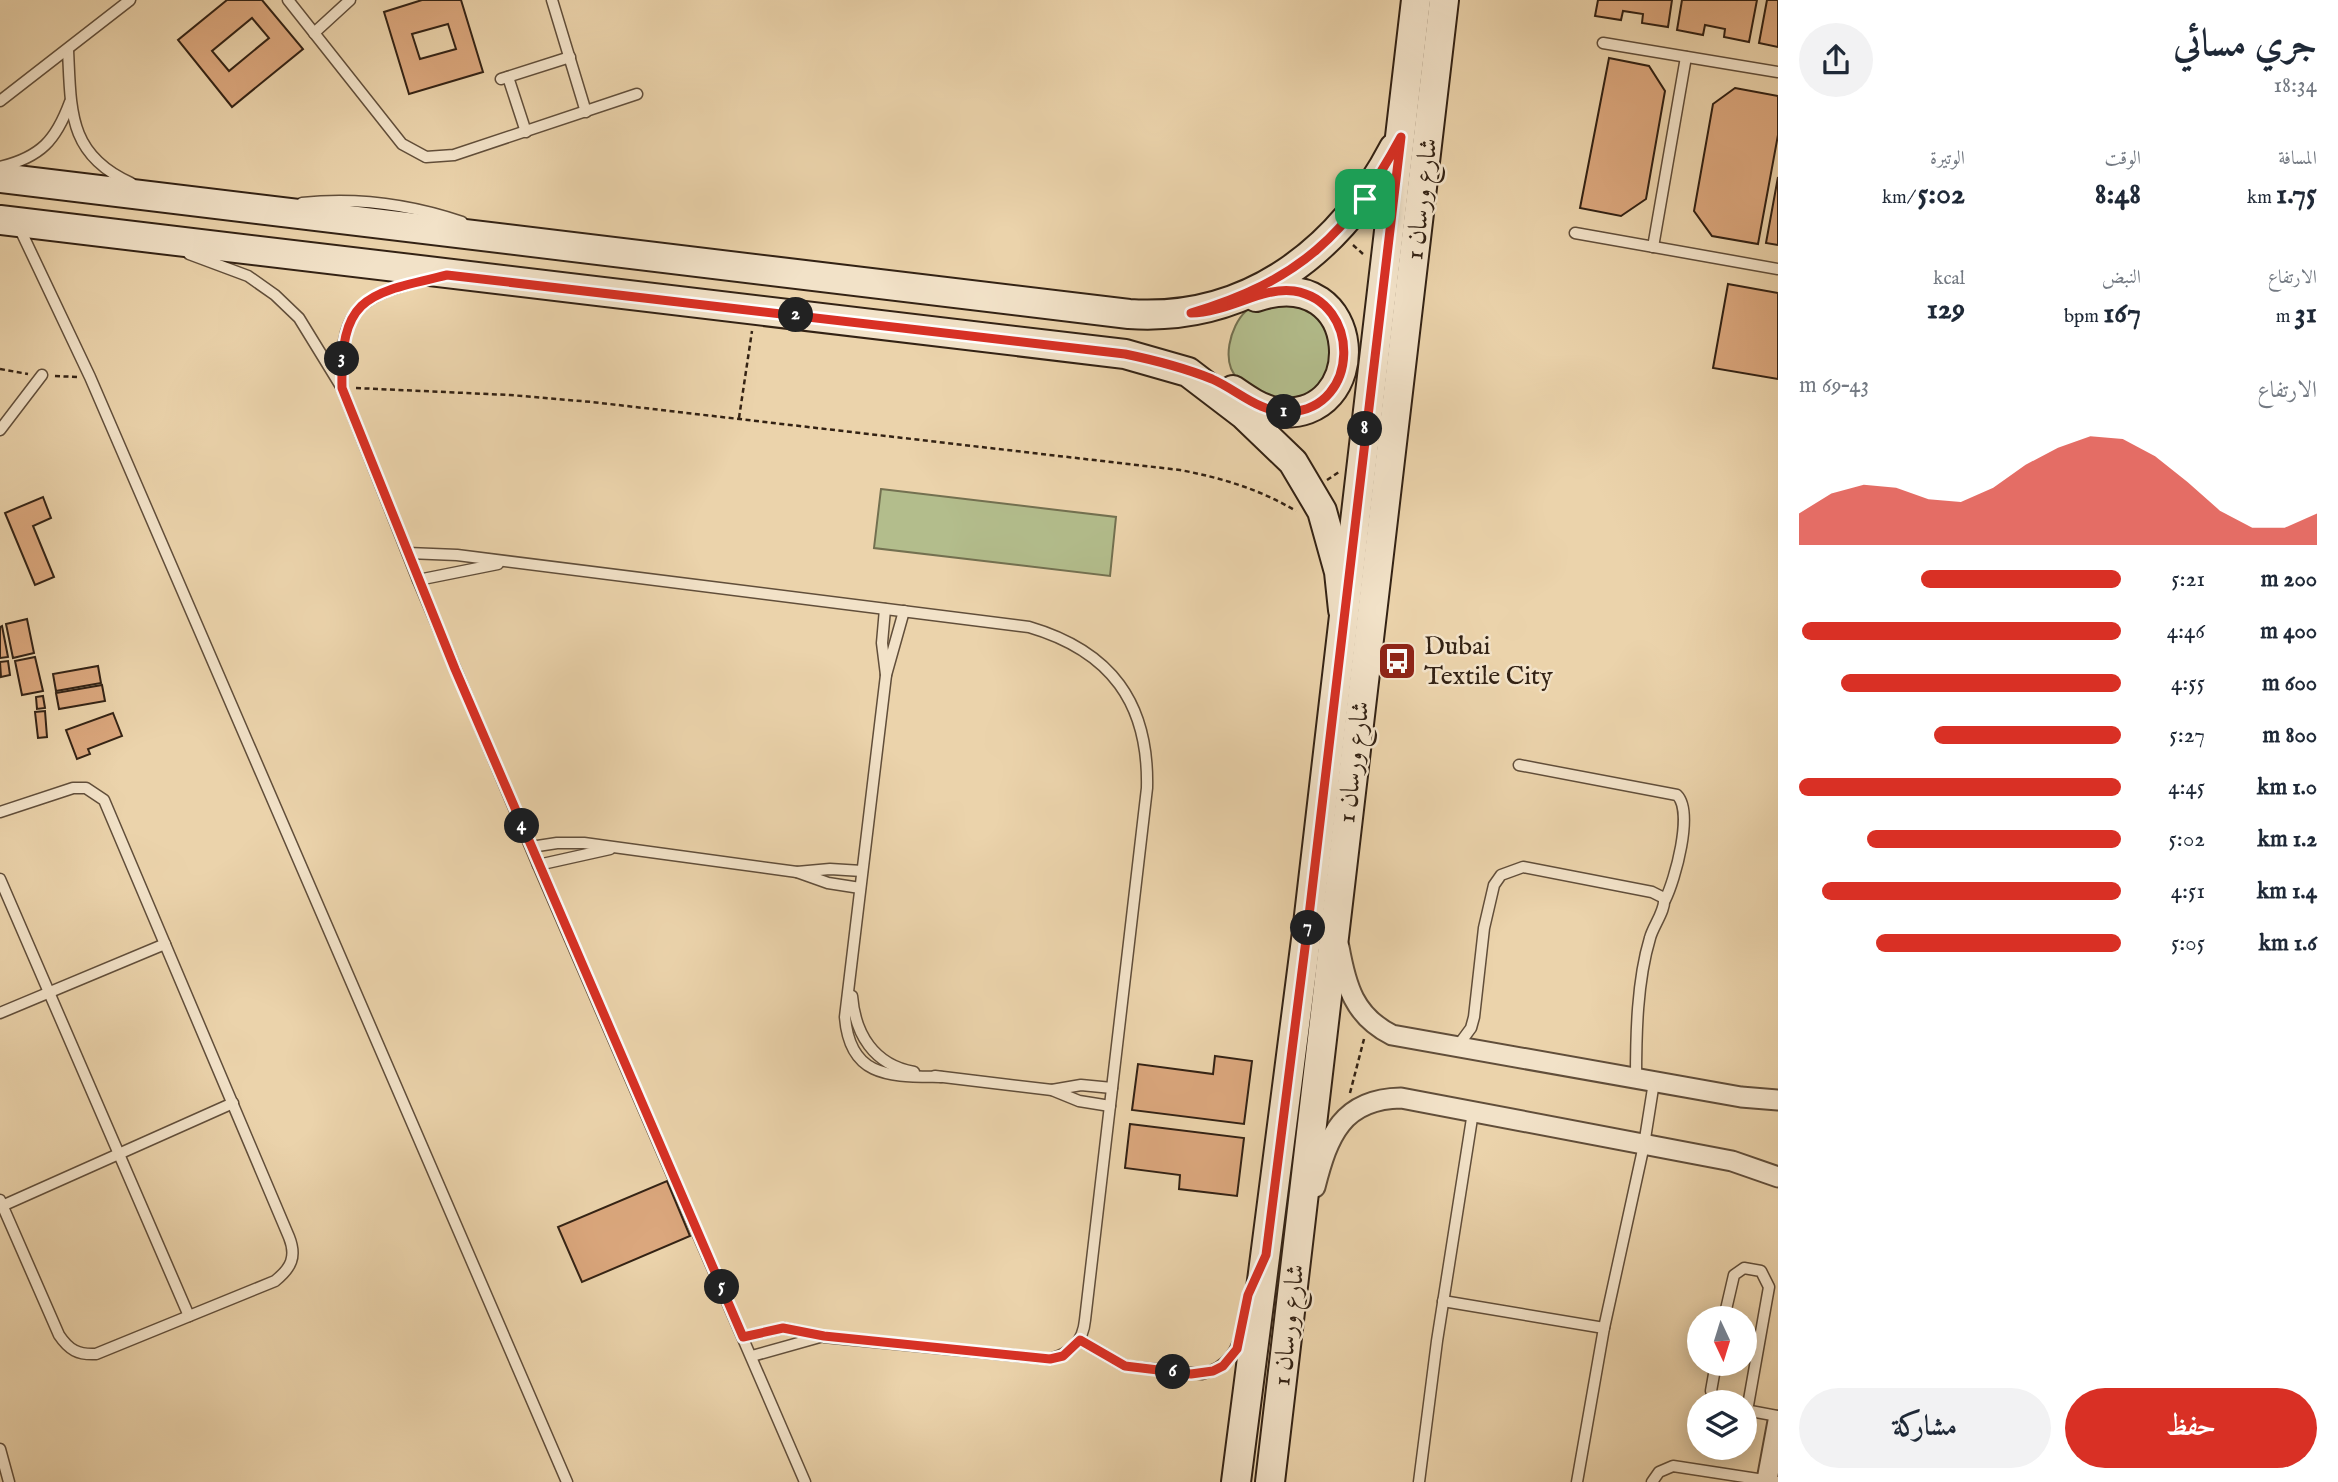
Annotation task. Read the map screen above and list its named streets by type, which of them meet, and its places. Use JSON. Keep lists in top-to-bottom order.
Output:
{
  "streets": {
    "street": ["شارع ورسان 1"]
  },
  "places": {
    "bus stop": ["Dubai Textile City"]
  },
  "north": "bottom",
  "page": {
    "heading": ["جري مسائي", "18:34"],
    "stats": [
      ["المسافة", "1.75 km"],
      ["الوقت", "8:48"],
      ["الوتيرة", "5:02 /km"],
      ["الارتفاع", "31 m"],
      ["النبض", "167 bpm"],
      ["kcal", "129"]
    ],
    "pins": [
      "2",
      "3",
      "1",
      "8",
      "4",
      "7",
      "5",
      "6"
    ],
    "chart": ["الارتفاع", "43–69 m"],
    "list": [
      {
        "name": "200 m",
        "note": "5:21"
      },
      {
        "name": "400 m",
        "note": "4:46"
      },
      {
        "name": "600 m",
        "note": "4:55"
      },
      {
        "name": "800 m",
        "note": "5:27"
      },
      {
        "name": "1.0 km",
        "note": "4:45"
      },
      {
        "name": "1.2 km",
        "note": "5:02"
      },
      {
        "name": "1.4 km",
        "note": "4:51"
      },
      {
        "name": "1.6 km",
        "note": "5:05"
      }
    ],
    "buttons": ["حفظ", "مشاركة"]
  }
}
